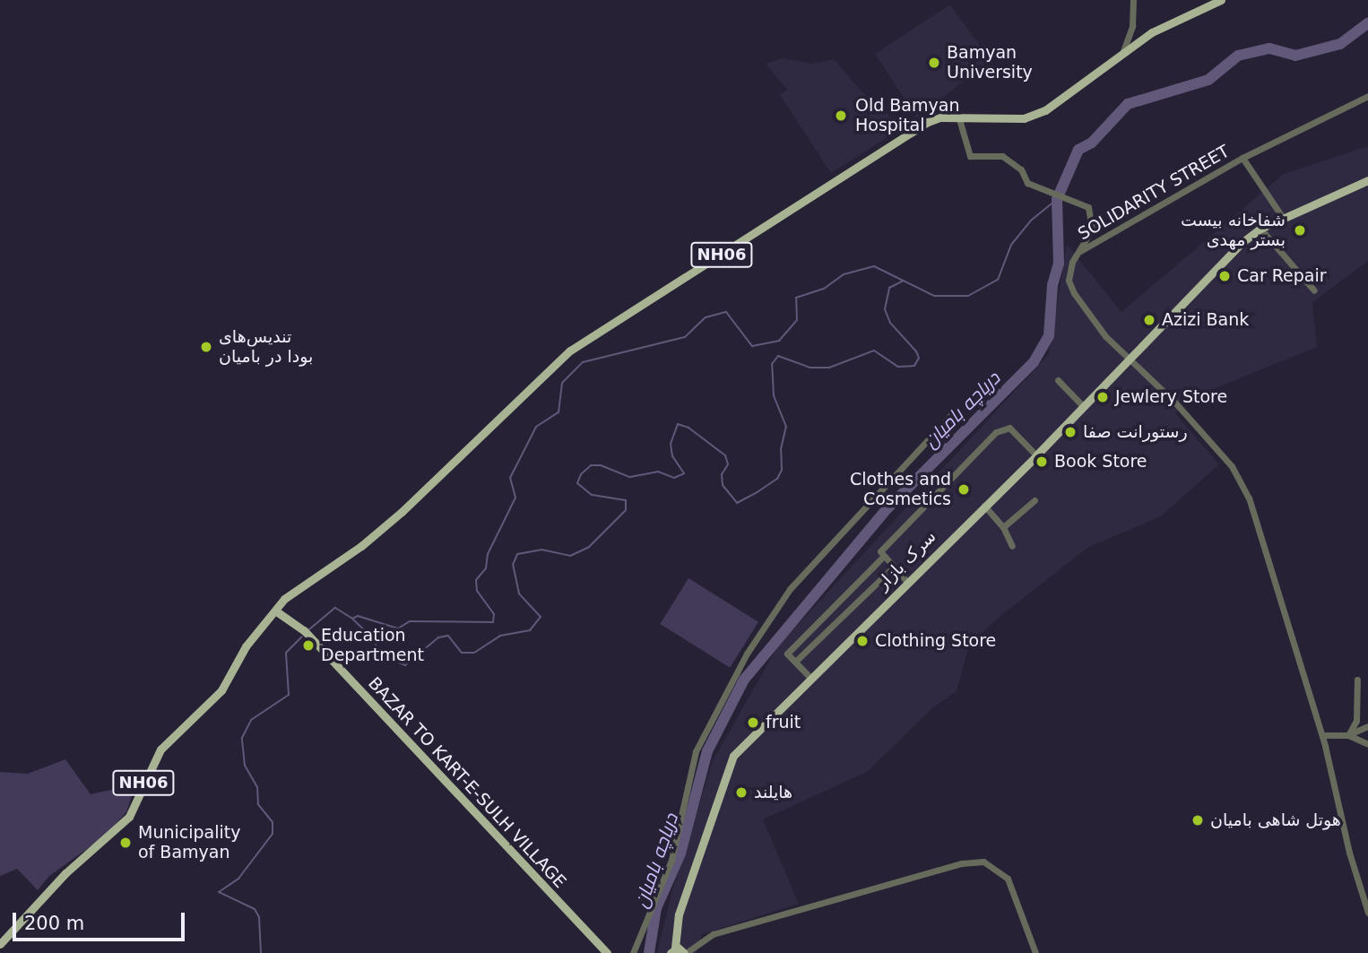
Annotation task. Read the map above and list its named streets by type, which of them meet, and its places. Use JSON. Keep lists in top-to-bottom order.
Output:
{
  "streets": {
    "main road": ["NH06", "سرک بازار", "BAZAR TO KART-E-SULH VILLAGE"],
    "street": ["SOLIDARITY STREET"]
  },
  "crossings": [
    ["NH06", "BAZAR TO KART-E-SULH VILLAGE"]
  ],
  "water": ["دریاچه بامیان"],
  "places": [
    "Bamyan University",
    "Old Bamyan Hospital",
    "شفاخانه بیست بستر مهدی",
    "Car Repair",
    "Azizi Bank",
    "تندیس‌های بودا در بامیان",
    "Jewlery Store",
    "رستورانت صفا",
    "Book Store",
    "Clothes and Cosmetics",
    "Clothing Store",
    "Education Department",
    "fruit",
    "هایلند",
    "هوتل شاهی بامیان",
    "Municipality of Bamyan"
  ],
  "scale_bar": "200 m"
}
